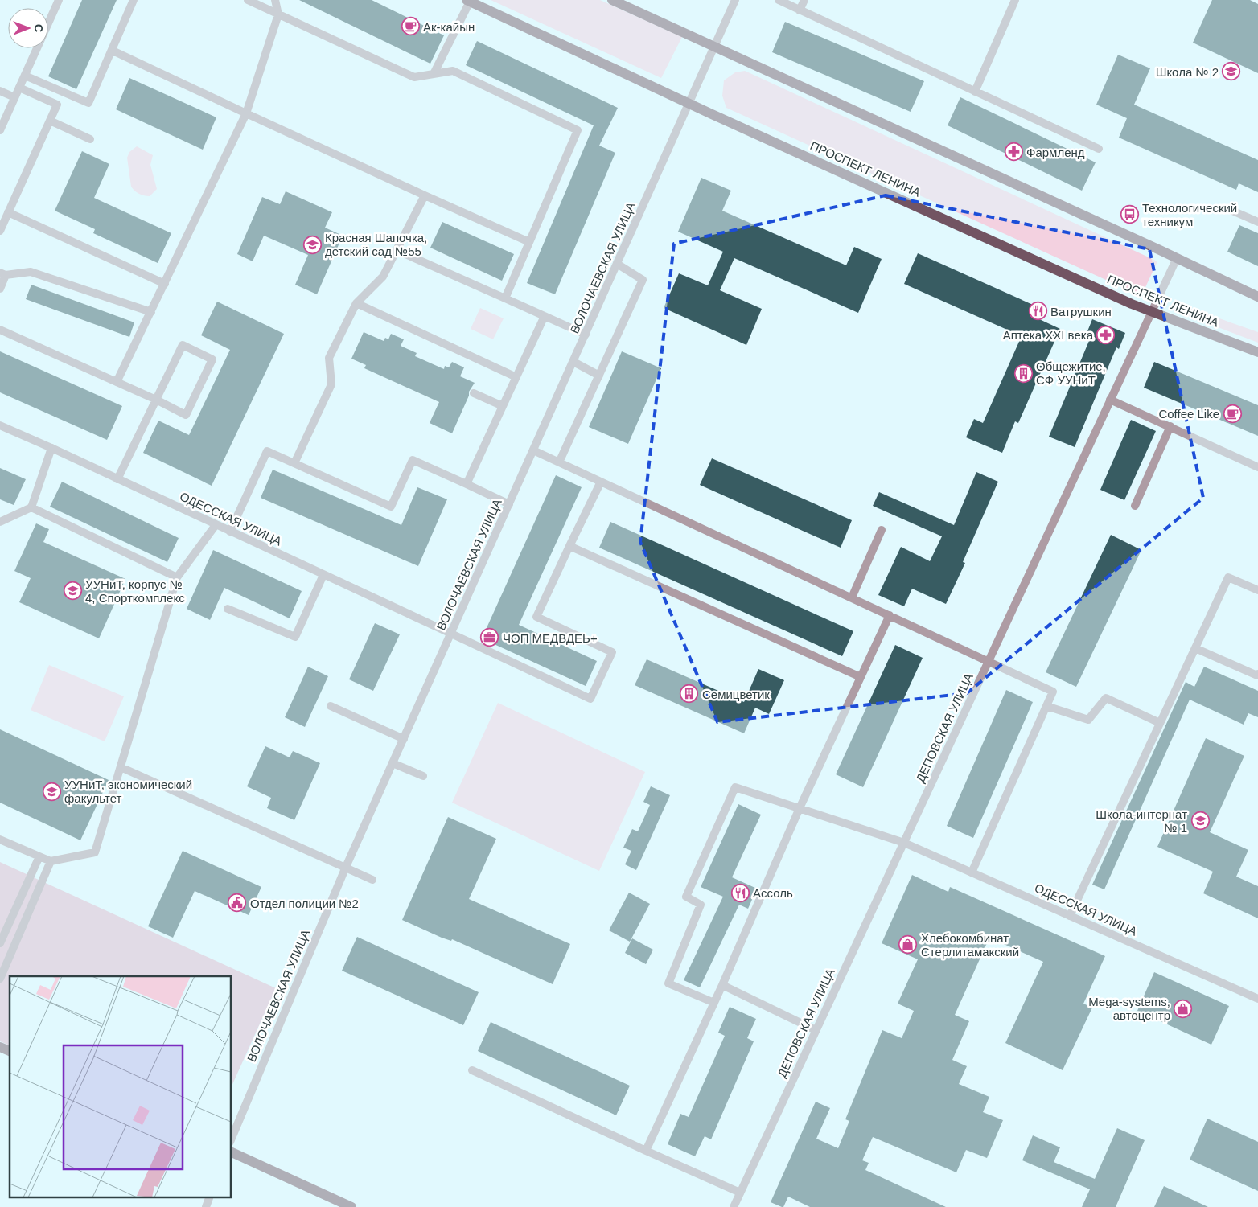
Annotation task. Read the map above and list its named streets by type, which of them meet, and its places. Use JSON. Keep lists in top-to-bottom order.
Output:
{
  "streets": {
    "main road": ["ПРОСПЕКТ ЛЕНИНА"],
    "street": ["ВОЛОЧАЕВСКАЯ УЛИЦА", "ОДЕССКАЯ УЛИЦА", "ДЕПОВСКАЯ УЛИЦА"]
  },
  "crossings": [
    ["ПРОСПЕКТ ЛЕНИНА", "ВОЛОЧАЕВСКАЯ УЛИЦА"],
    ["ПРОСПЕКТ ЛЕНИНА", "ДЕПОВСКАЯ УЛИЦА"],
    ["ВОЛОЧАЕВСКАЯ УЛИЦА", "ОДЕССКАЯ УЛИЦА"],
    ["ОДЕССКАЯ УЛИЦА", "ДЕПОВСКАЯ УЛИЦА"]
  ],
  "places": {
    "cafe": ["Ак-кайын", "Coffee Like"],
    "school or university": [
      "Школа № 2",
      "Красная Шапочка, детский сад №55",
      "УУНиТ, корпус № 4, Спорткомплекс",
      "УУНиТ, экономический факультет",
      "Школа-интернат № 1"
    ],
    "pharmacy": ["Фармленд", "Аптека ХХI века"],
    "bus stop": ["Технологический техникум"],
    "restaurant": ["Ватрушкин", "Ассоль"],
    "building": ["Общежитие, СФ УУНиТ", "Семицветик"],
    "office": ["ЧОП МЕДВДЕЬ+"],
    "public building": ["Отдел полиции №2"],
    "shop": ["Хлебокомбинат Стерлитамакский", "Mega-systems, автоцентр"]
  },
  "north": "right"
}
